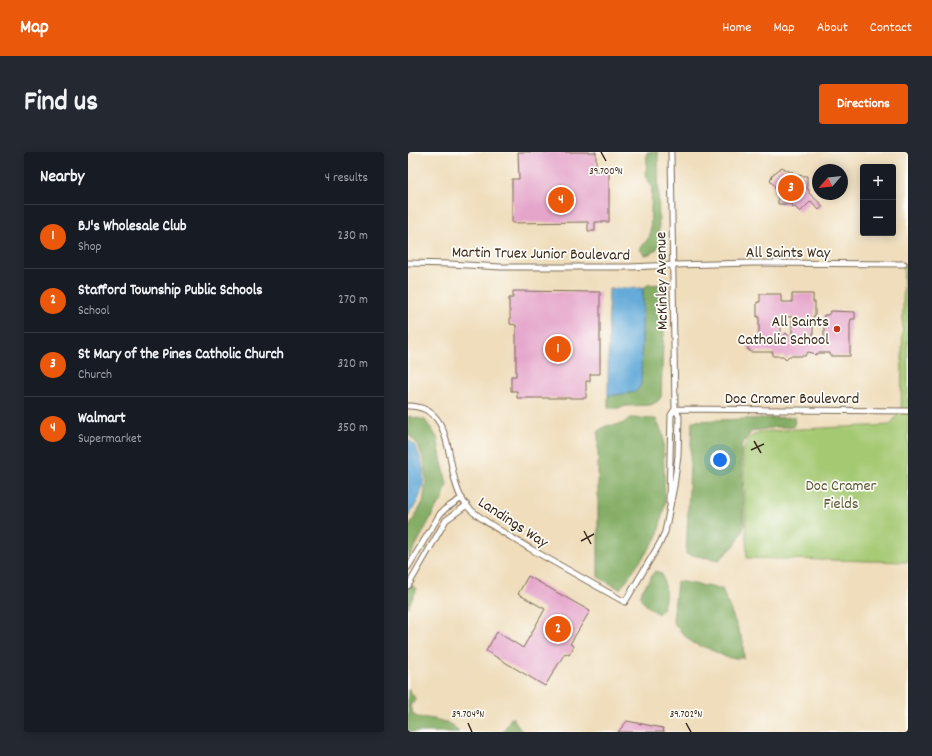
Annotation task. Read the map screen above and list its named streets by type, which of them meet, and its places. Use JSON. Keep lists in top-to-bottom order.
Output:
{
  "streets": {
    "street": [
      "All Saints Way",
      "Martin Truex Junior Boulevard",
      "McKinley Avenue",
      "Doc Cramer Boulevard",
      "Landings Way"
    ]
  },
  "crossings": [
    ["All Saints Way", "Martin Truex Junior Boulevard"],
    ["All Saints Way", "McKinley Avenue"],
    ["Martin Truex Junior Boulevard", "McKinley Avenue"],
    ["McKinley Avenue", "Doc Cramer Boulevard"],
    ["McKinley Avenue", "Landings Way"]
  ],
  "parks": ["Doc Cramer Fields"],
  "places": ["All Saints Catholic School"],
  "north": "bottom left",
  "page": {
    "header": "Map",
    "nav": [
      "Home",
      "Map",
      "About",
      "Contact"
    ],
    "title": "Find us",
    "buttons": "Directions",
    "heading": ["Nearby", "4 results"],
    "map_buttons": ["+", "−"],
    "pins": [
      "3",
      "4",
      "1",
      "2"
    ],
    "list": [
      {
        "mark": "1",
        "name": "BJ's Wholesale Club",
        "note": "Shop",
        "value": "230 m"
      },
      {
        "mark": "2",
        "name": "Stafford Township Public Schools",
        "note": "School",
        "value": "270 m"
      },
      {
        "mark": "3",
        "name": "St Mary of the Pines Catholic Church",
        "note": "Church",
        "value": "320 m"
      },
      {
        "mark": "4",
        "name": "Walmart",
        "note": "Supermarket",
        "value": "350 m"
      }
    ]
  },
  "coordinates": ["39.700°N", "39.704°N", "39.702°N"]
}
